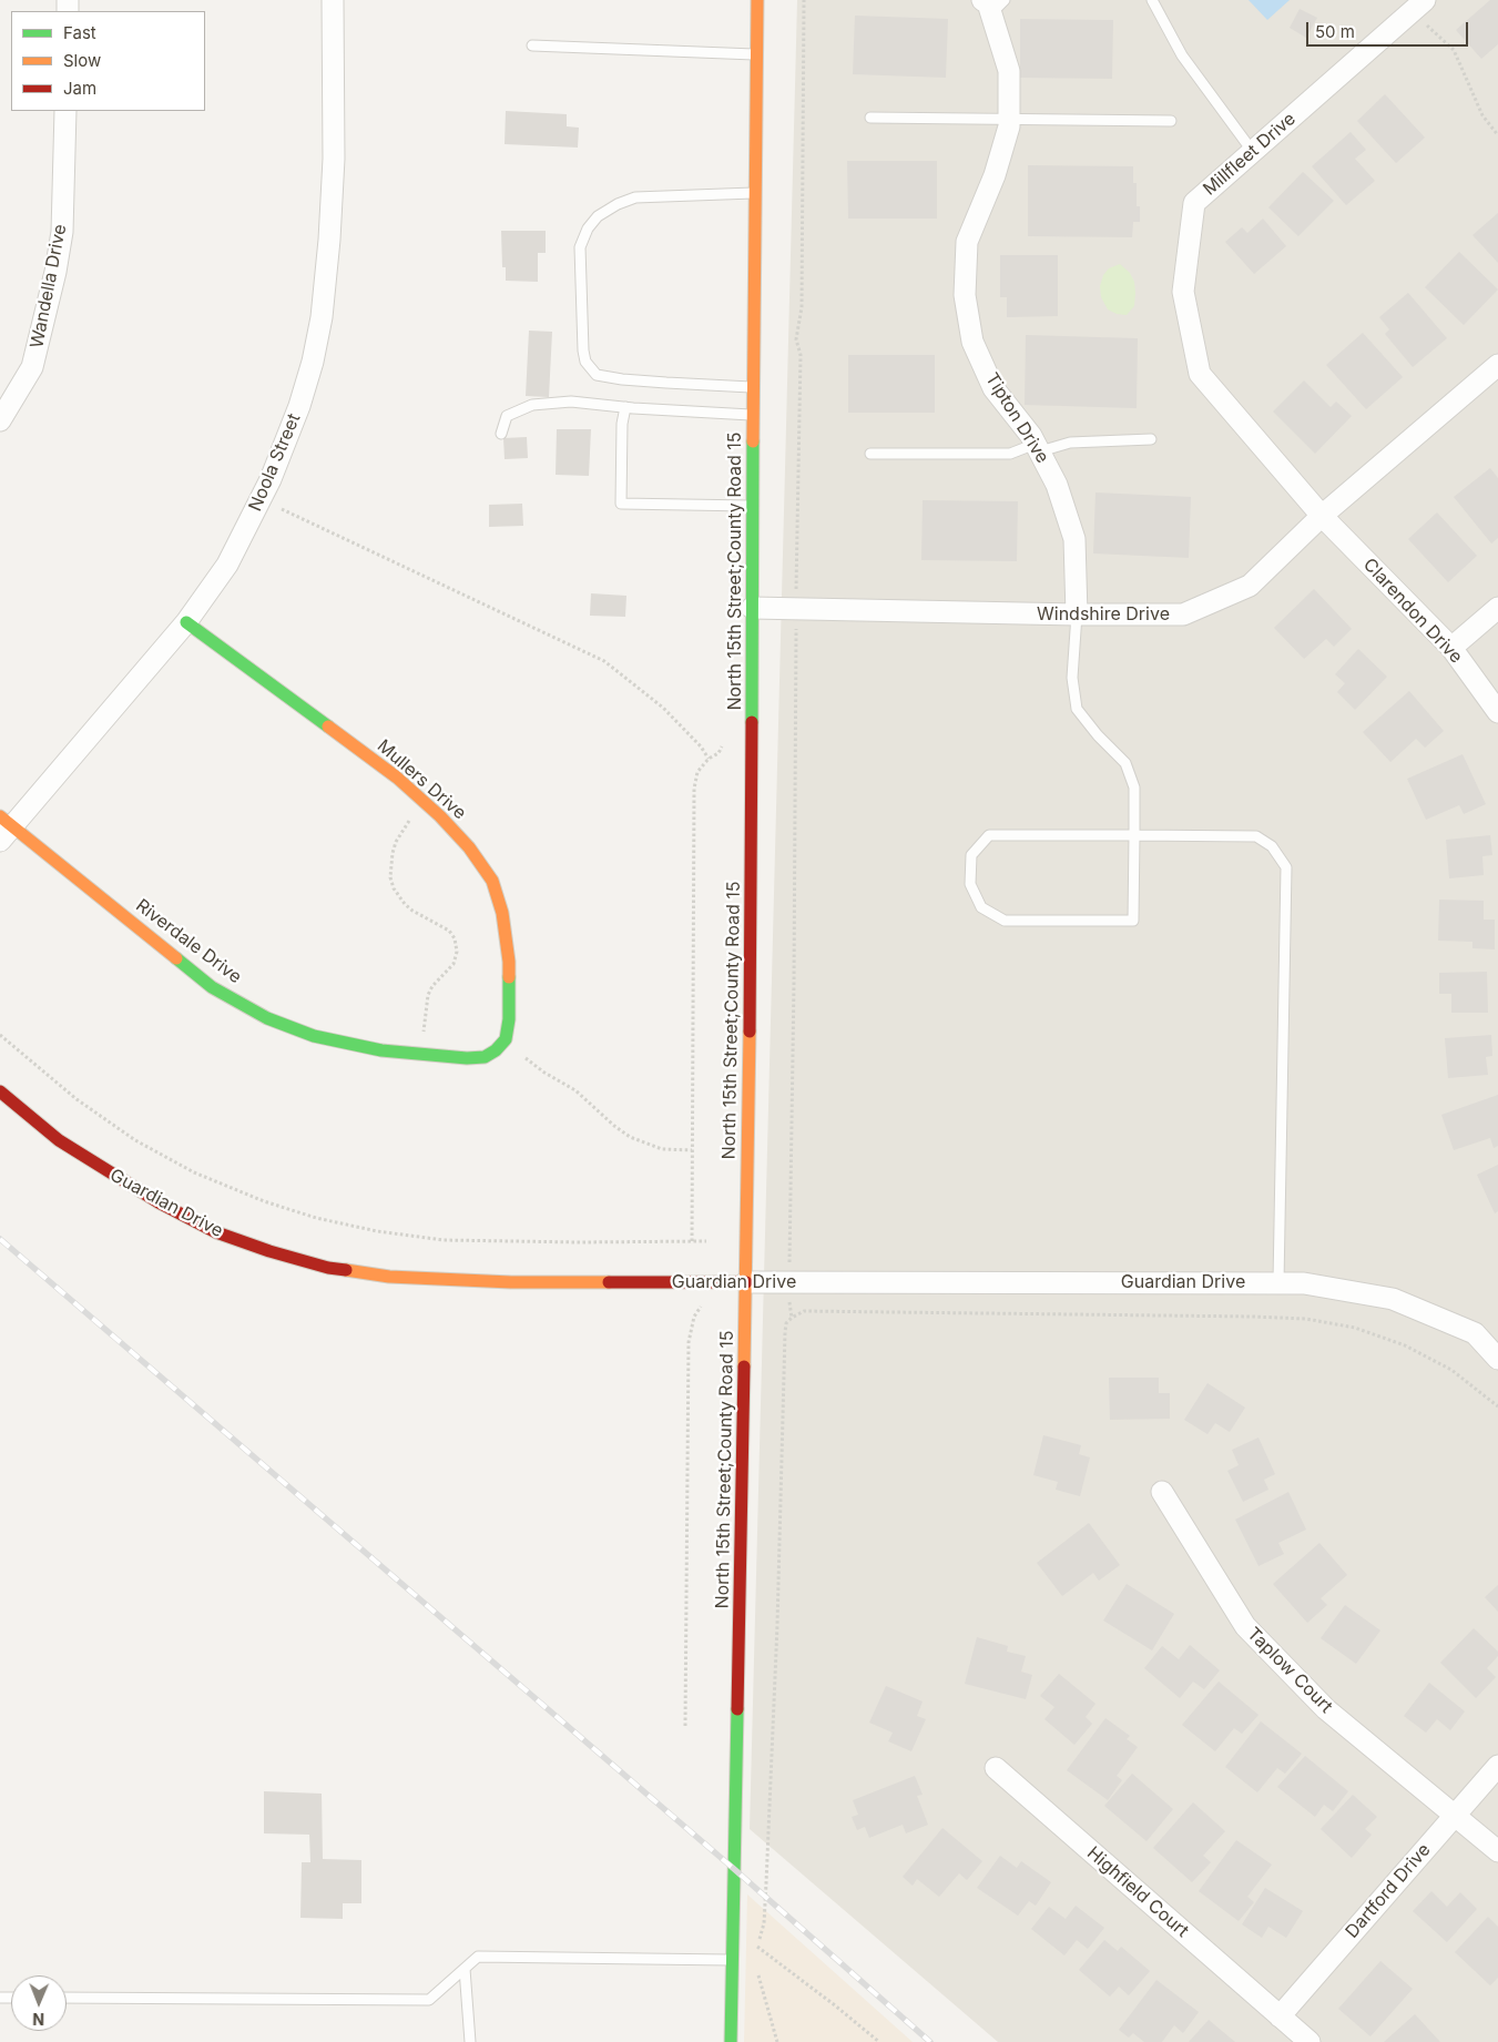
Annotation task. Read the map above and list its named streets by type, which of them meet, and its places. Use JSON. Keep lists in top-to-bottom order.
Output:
{
  "streets": {
    "street": [
      "Millfleet Drive",
      "Wandella Drive",
      "Tipton Drive",
      "Noola Street",
      "North 15th Street;County Road 15",
      "Clarendon Drive",
      "Windshire Drive",
      "Mullers Drive",
      "Riverdale Drive",
      "Guardian Drive",
      "Taplow Court",
      "Dartford Drive",
      "Highfield Court"
    ]
  },
  "crossings": [
    ["Millfleet Drive", "Clarendon Drive"],
    ["Millfleet Drive", "Windshire Drive"],
    ["Tipton Drive", "Windshire Drive"],
    ["Noola Street", "Mullers Drive"],
    ["Noola Street", "Riverdale Drive"],
    ["North 15th Street;County Road 15", "Windshire Drive"],
    ["North 15th Street;County Road 15", "Guardian Drive"],
    ["Clarendon Drive", "Windshire Drive"],
    ["Mullers Drive", "Riverdale Drive"],
    ["Taplow Court", "Dartford Drive"],
    ["Dartford Drive", "Highfield Court"]
  ],
  "legend": ["Fast", "Slow", "Jam"],
  "scale_bar": "50 m",
  "north": "bottom"
}
